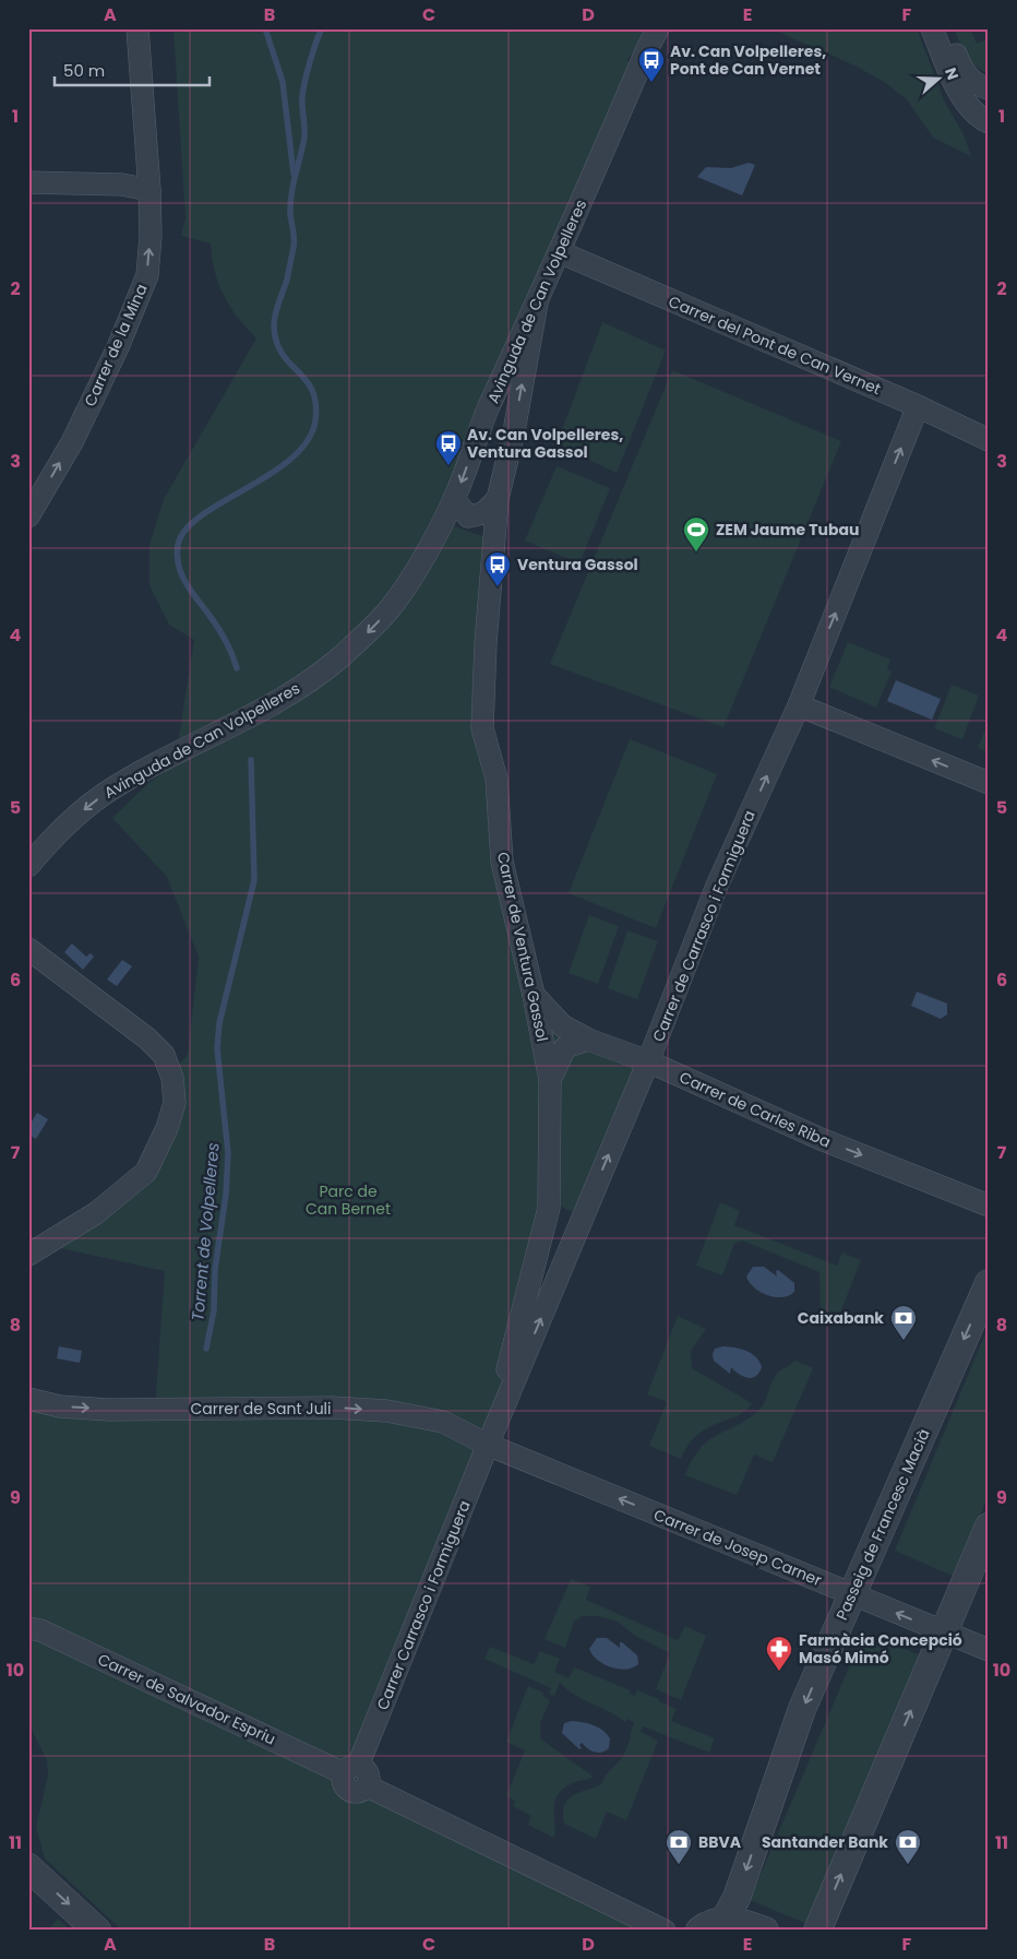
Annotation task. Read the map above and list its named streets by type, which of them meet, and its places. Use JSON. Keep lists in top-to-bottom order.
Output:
{
  "streets": {
    "street": [
      "Avinguda de Can Volpelleres",
      "Carrer de la Mina",
      "Carrer del Pont de Can Vernet",
      "Carrer de Carrasco i Formiguera",
      "Carrer de Ventura Gassol",
      "Carrer de Carles Riba",
      "Carrer de Sant Juli",
      "Passeig de Francesc Macià",
      "Carrer de Josep Carner",
      "Carrer Carrasco i Formiguera",
      "Carrer de Salvador Espriu"
    ]
  },
  "crossings": [
    ["Avinguda de Can Volpelleres", "Carrer del Pont de Can Vernet"],
    ["Avinguda de Can Volpelleres", "Carrer de Ventura Gassol"],
    ["Carrer del Pont de Can Vernet", "Carrer de Carrasco i Formiguera"],
    ["Carrer de Carrasco i Formiguera", "Carrer de Ventura Gassol"],
    ["Carrer de Carrasco i Formiguera", "Carrer de Carles Riba"],
    ["Carrer de Carrasco i Formiguera", "Carrer de Sant Juli"],
    ["Carrer de Carrasco i Formiguera", "Carrer de Josep Carner"],
    ["Carrer de Carrasco i Formiguera", "Carrer Carrasco i Formiguera"],
    ["Carrer de Ventura Gassol", "Carrer de Carles Riba"],
    ["Carrer de Ventura Gassol", "Carrer de Sant Juli"],
    ["Carrer de Ventura Gassol", "Carrer de Josep Carner"],
    ["Carrer de Ventura Gassol", "Carrer Carrasco i Formiguera"],
    ["Carrer de Sant Juli", "Carrer de Josep Carner"],
    ["Carrer de Sant Juli", "Carrer Carrasco i Formiguera"],
    ["Passeig de Francesc Macià", "Carrer de Josep Carner"],
    ["Carrer de Josep Carner", "Carrer Carrasco i Formiguera"],
    ["Carrer Carrasco i Formiguera", "Carrer de Salvador Espriu"]
  ],
  "one_way": [
    "Avinguda de Can Volpelleres",
    "Carrer de la Mina",
    "Carrer de Carrasco i Formiguera",
    "Carrer de Carles Riba",
    "Carrer de Sant Juli",
    "Carrer de Josep Carner"
  ],
  "water": ["Torrent de Volpelleres"],
  "parks": ["Parc de Can Bernet"],
  "places": {
    "bus stop": ["Av. Can Volpelleres, Pont de Can Vernet", "Av. Can Volpelleres, Ventura Gassol", "Ventura Gassol"],
    "sports": ["ZEM Jaume Tubau"],
    "bank": ["Caixabank", "BBVA", "Santander Bank"],
    "pharmacy": ["Farmàcia Concepció Masó Mimó"]
  },
  "scale_bar": "50 m",
  "north": "right",
  "grid": {
    "columns": [
      "A",
      "B",
      "C",
      "D",
      "E",
      "F"
    ],
    "rows": [
      "1",
      "2",
      "3",
      "4",
      "5",
      "6",
      "7",
      "8",
      "9",
      "10",
      "11"
    ]
  }
}
